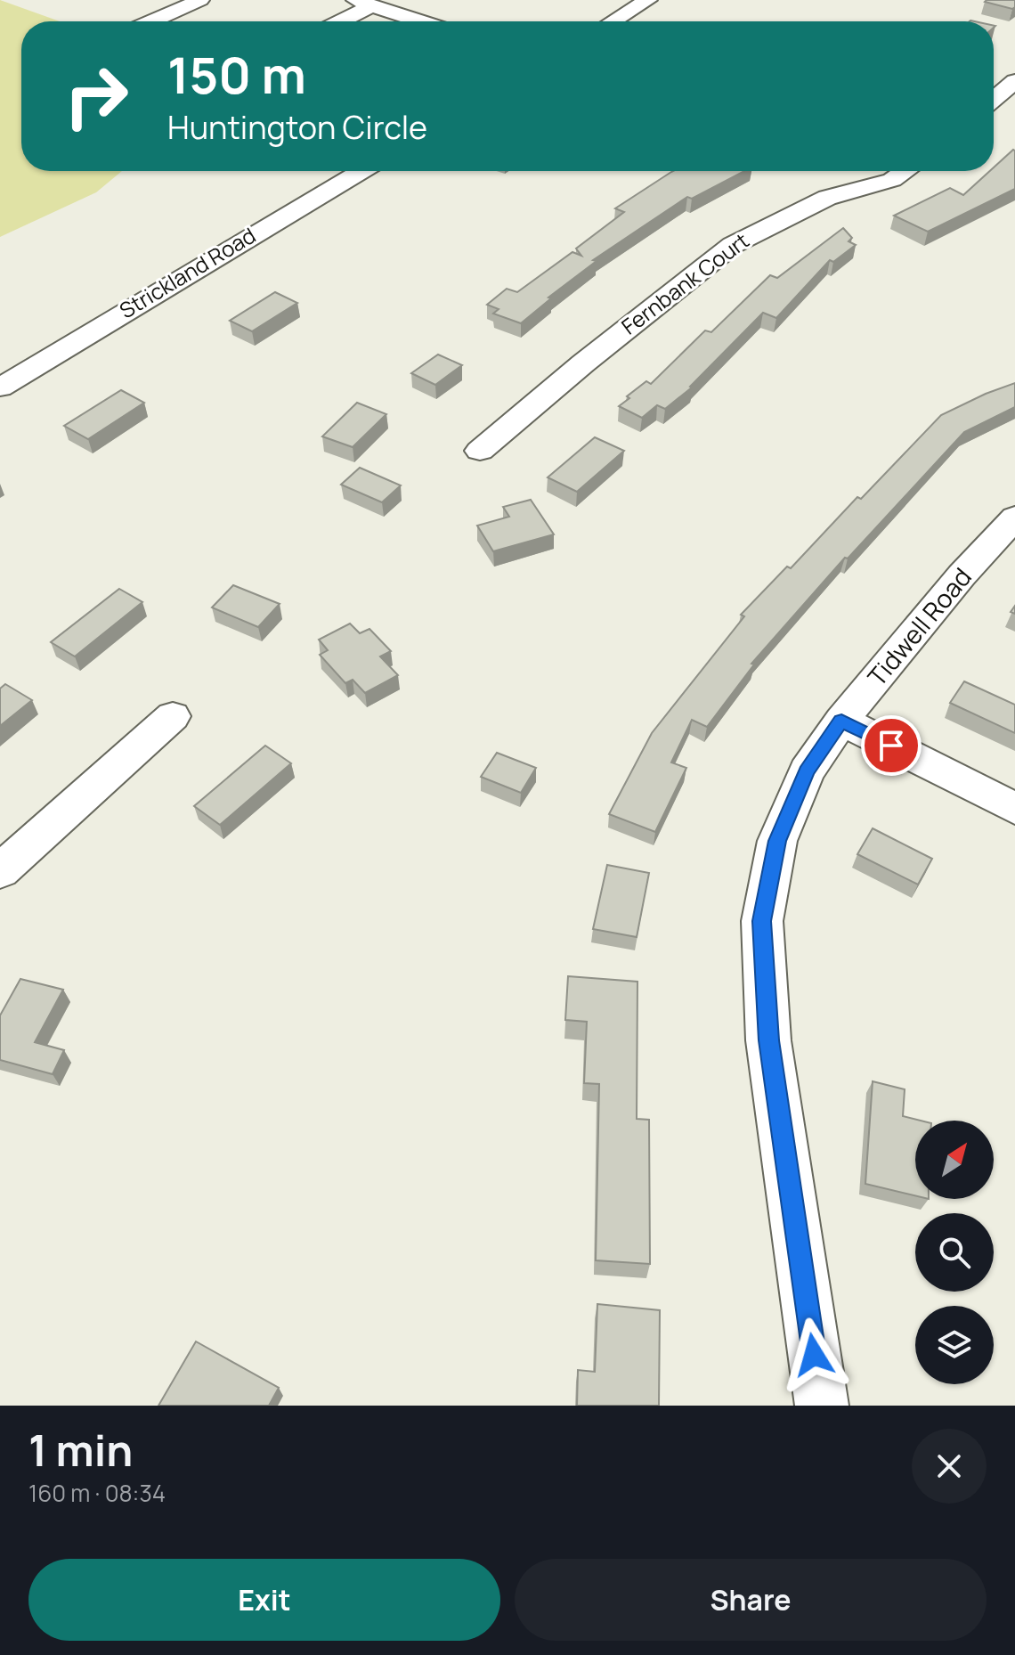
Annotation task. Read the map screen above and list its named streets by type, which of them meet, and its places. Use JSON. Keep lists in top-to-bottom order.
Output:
{
  "streets": {
    "street": ["Strickland Road", "Fernbank Court", "Tidwell Road"]
  },
  "north": "top right",
  "page": {
    "turn": ["150 m", "Huntington Circle"],
    "heading": ["1 min", "160 m · 08:34"],
    "buttons": ["Exit", "Share"]
  }
}
